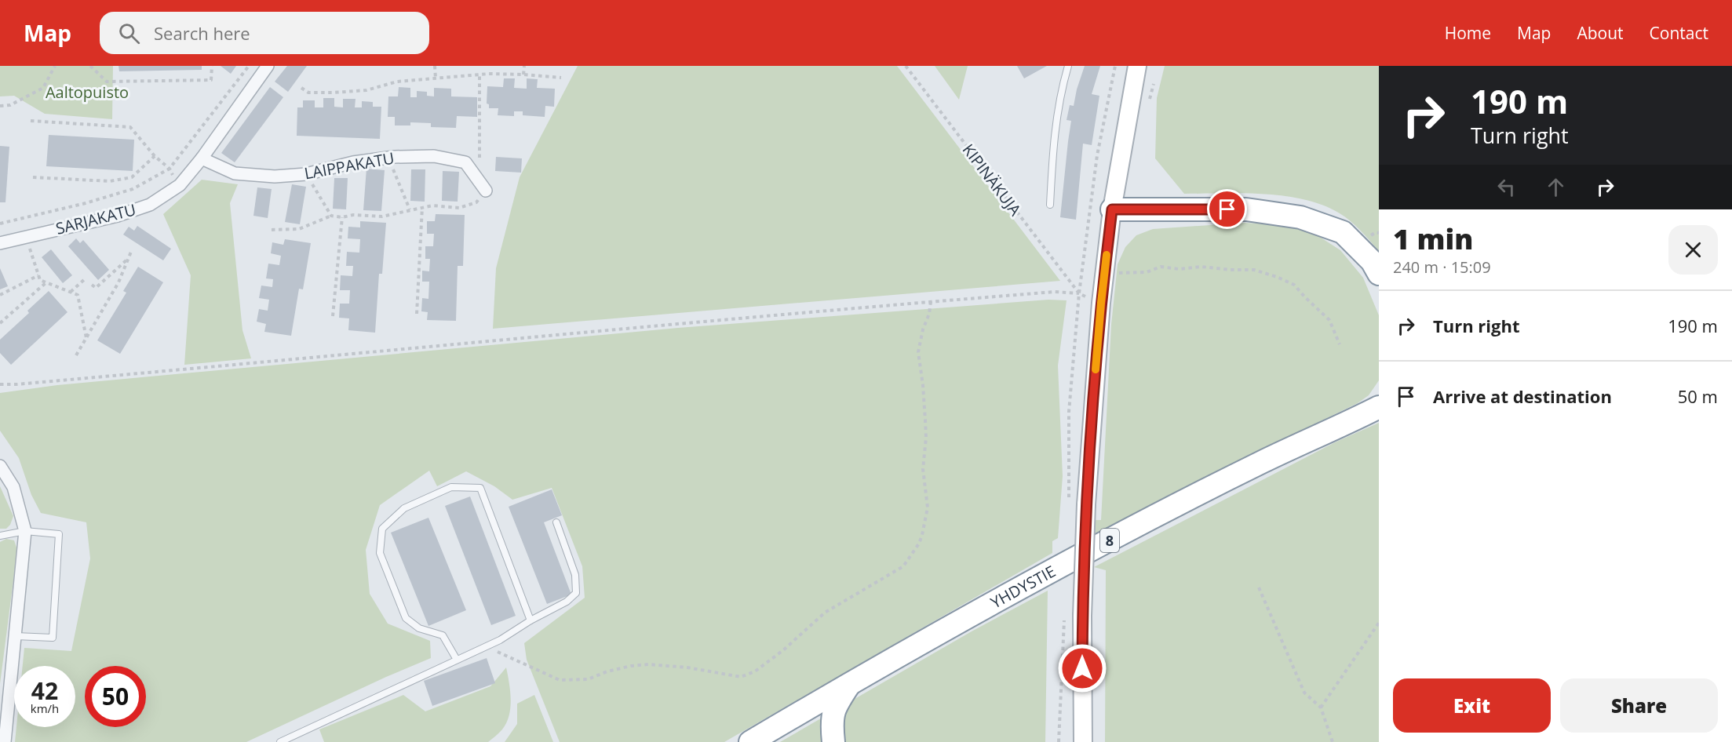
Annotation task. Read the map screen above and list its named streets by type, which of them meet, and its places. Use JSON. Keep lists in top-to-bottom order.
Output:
{
  "streets": {
    "highway": ["8", "YHDYSTIE"],
    "street": ["LAIPPAKATU", "SARJAKATU"],
    "path": ["KIPINÄKUJA"]
  },
  "crossings": [
    ["LAIPPAKATU", "SARJAKATU"]
  ],
  "parks": ["Aaltopuisto"],
  "page": {
    "header": "Map",
    "search": "Search here",
    "nav": [
      "Home",
      "Map",
      "About",
      "Contact"
    ],
    "turn": ["190 m", "Turn right"],
    "heading": ["1 min", "240 m · 15:09"],
    "list": [
      {
        "name": "Turn right",
        "value": "190 m"
      },
      {
        "name": "Arrive at destination",
        "value": "50 m"
      }
    ],
    "speed": "42 km/h",
    "limit": "50",
    "buttons": ["Exit", "Share"]
  }
}
